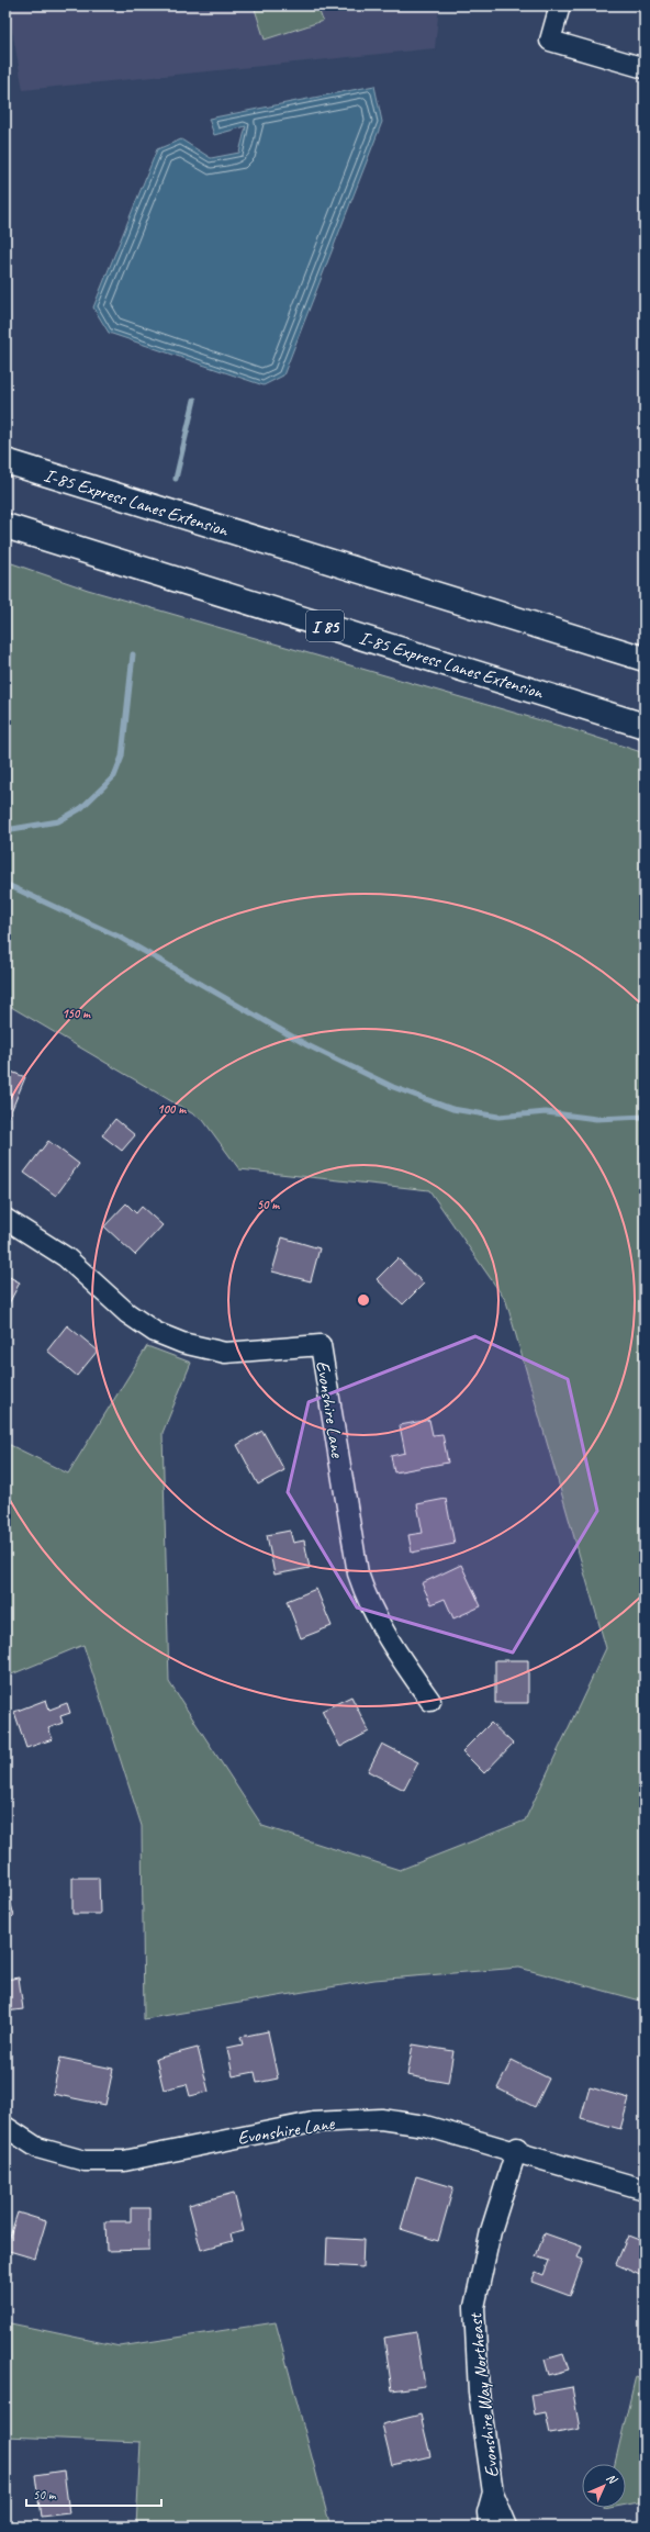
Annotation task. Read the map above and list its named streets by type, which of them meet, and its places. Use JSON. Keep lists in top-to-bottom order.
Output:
{
  "streets": {
    "highway": ["I-85 Express Lanes Extension", "I 85"],
    "street": ["Evonshire Lane", "Evonshire Way Northeast"]
  },
  "crossings": [
    ["Evonshire Lane", "Evonshire Way Northeast"]
  ],
  "scale_bar": "50 m",
  "north": "top right",
  "rings": ["150 m", "100 m", "50 m"]
}
